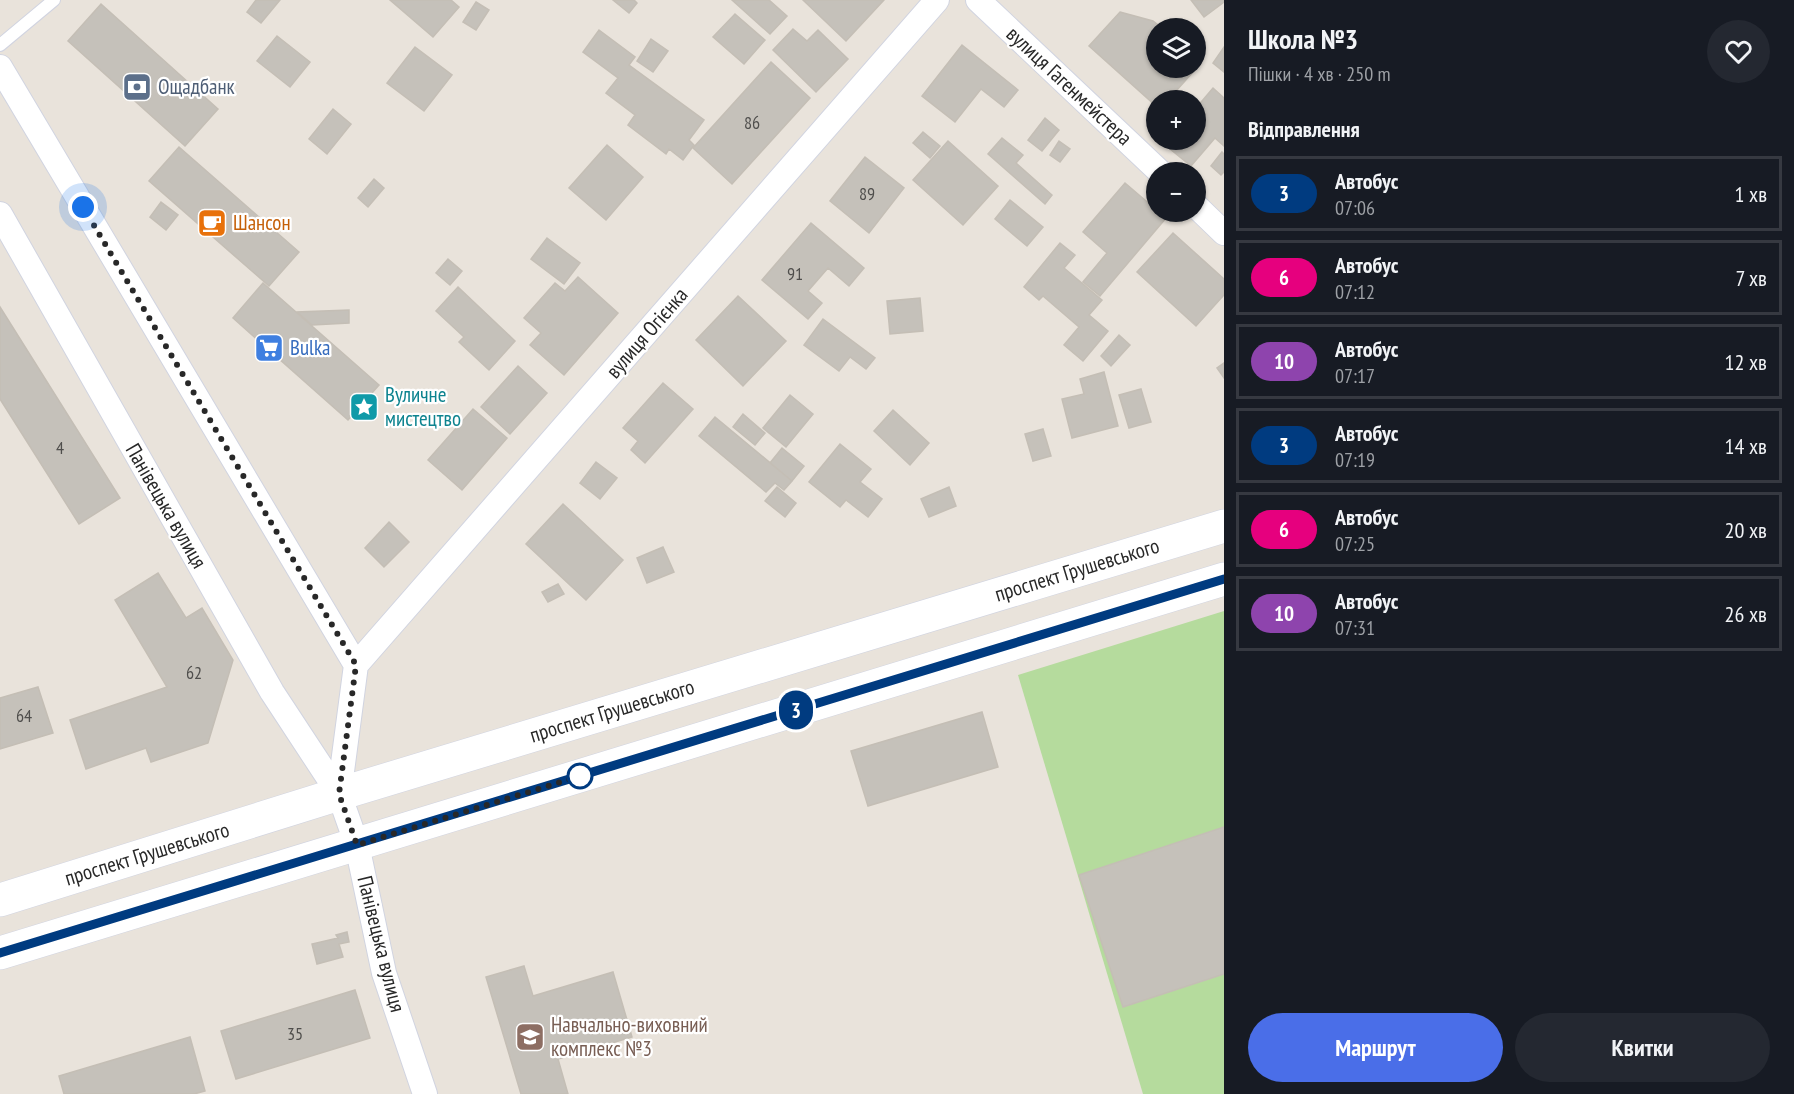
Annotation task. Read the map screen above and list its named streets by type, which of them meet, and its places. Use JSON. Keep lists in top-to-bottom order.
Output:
{
  "streets": {
    "main road": ["проспект Грушевського"],
    "street": ["вулиця Гагенмейстера", "вулиця Огієнка", "Панівецька вулиця"]
  },
  "crossings": [
    ["вулиця Огієнка", "Панівецька вулиця"],
    ["Панівецька вулиця", "проспект Грушевського"]
  ],
  "places": {
    "bank": ["Ощадбанк"],
    "cafe": ["Шансон"],
    "supermarket": ["Bulka"],
    "place": ["Вуличне мистецтво"],
    "school or university": ["Навчально-виховний комплекс №3"]
  },
  "lines": ["bus line 3"],
  "house_numbers": [
    "86",
    "89",
    "91",
    "4",
    "62",
    "64",
    "35"
  ],
  "page": {
    "on_map": "3",
    "heading": [
      ["Школа №3", "Пішки · 4 хв · 250 m"],
      "Відправлення"
    ],
    "map_buttons": ["+", "−"],
    "list": [
      {
        "mark": "3",
        "name": "Автобус",
        "note": "07:06",
        "value": "1 хв"
      },
      {
        "mark": "6",
        "name": "Автобус",
        "note": "07:12",
        "value": "7 хв"
      },
      {
        "mark": "10",
        "name": "Автобус",
        "note": "07:17",
        "value": "12 хв"
      },
      {
        "mark": "3",
        "name": "Автобус",
        "note": "07:19",
        "value": "14 хв"
      },
      {
        "mark": "6",
        "name": "Автобус",
        "note": "07:25",
        "value": "20 хв"
      },
      {
        "mark": "10",
        "name": "Автобус",
        "note": "07:31",
        "value": "26 хв"
      }
    ],
    "buttons": ["Маршрут", "Квитки"]
  }
}
